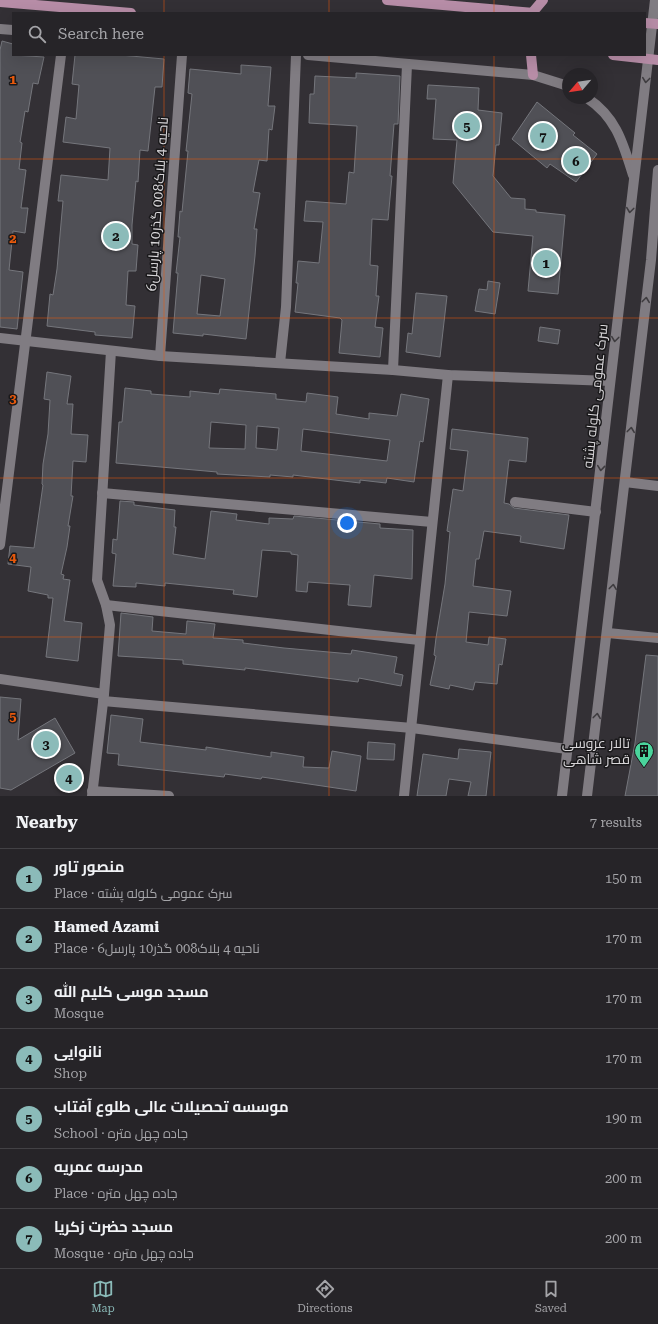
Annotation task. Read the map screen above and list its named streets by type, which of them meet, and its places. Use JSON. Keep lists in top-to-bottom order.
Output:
{
  "streets": {
    "street": ["ناحیه 4 بلاک008 گذر10 پارسل6", "سرک عمومی کلوله پشته"]
  },
  "places": {
    "building": ["تالار عروسی قصر شاهی"]
  },
  "north": "bottom left",
  "page": {
    "search": "Search here",
    "pins": [
      "5",
      "7",
      "6",
      "2",
      "1",
      "3",
      "4"
    ],
    "heading": ["Nearby", "7 results"],
    "list": [
      {
        "mark": "1",
        "name": "منصور تاور",
        "note": "Place · سرک عمومی کلوله پشته",
        "value": "150 m"
      },
      {
        "mark": "2",
        "name": "Hamed Azami",
        "note": "Place · ناحیه 4 بلاک008 گذر10 پارسل6",
        "value": "170 m"
      },
      {
        "mark": "3",
        "name": "مسجد موسی کلیم الله",
        "note": "Mosque",
        "value": "170 m"
      },
      {
        "mark": "4",
        "name": "نانوایی",
        "note": "Shop",
        "value": "170 m"
      },
      {
        "mark": "5",
        "name": "موسسه تحصیلات عالی طلوع آفتاب",
        "note": "School · جاده چهل متره",
        "value": "190 m"
      },
      {
        "mark": "6",
        "name": "مدرسه عمریه",
        "note": "Place · جاده چهل متره",
        "value": "200 m"
      },
      {
        "mark": "7",
        "name": "مسجد حضرت زکریا",
        "note": "Mosque · جاده چهل متره",
        "value": "200 m"
      }
    ],
    "nav": ["Map", "Directions", "Saved"]
  },
  "grid": {
    "rows": [
      "1",
      "2",
      "3",
      "4",
      "5"
    ]
  }
}
